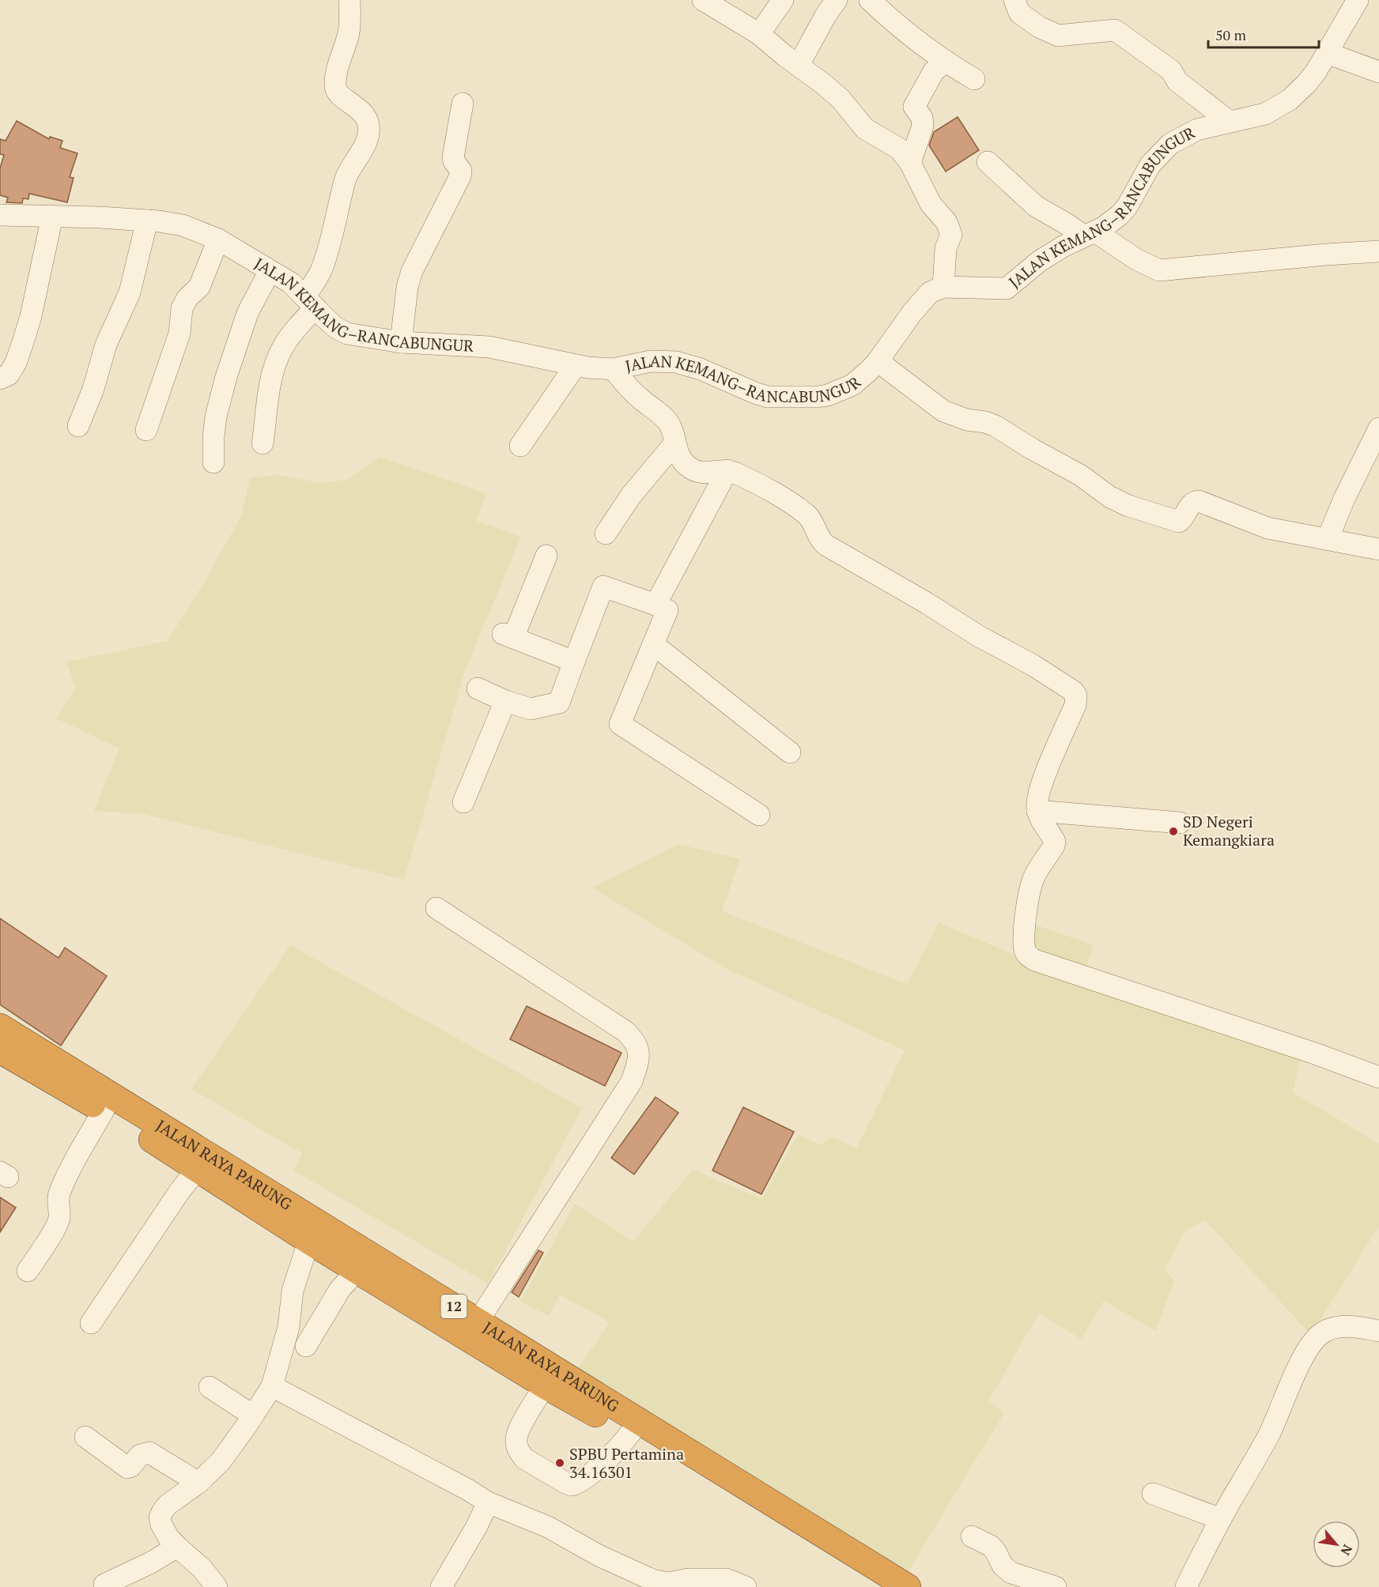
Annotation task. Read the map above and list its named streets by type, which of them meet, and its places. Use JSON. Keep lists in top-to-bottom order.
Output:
{
  "streets": {
    "highway": ["JALAN RAYA PARUNG", "12"],
    "street": ["JALAN KEMANG–RANCABUNGUR"]
  },
  "places": ["SD Negeri Kemangkiara", "SPBU Pertamina 34.16301"],
  "scale_bar": "50 m",
  "north": "bottom right"
}
